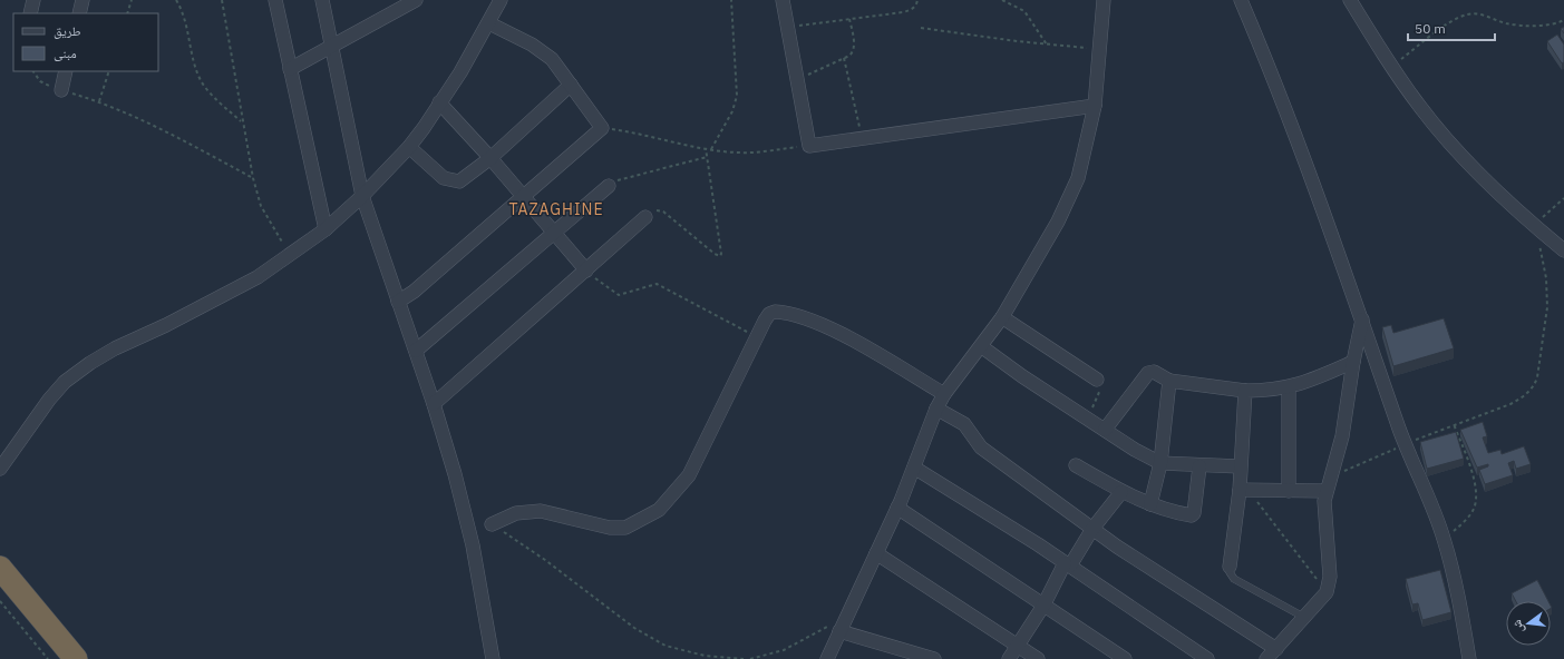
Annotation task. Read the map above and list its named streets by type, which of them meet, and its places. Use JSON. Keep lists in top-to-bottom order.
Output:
{
  "districts": ["TAZAGHINE"],
  "legend": ["طريق", "مبنى"],
  "scale_bar": "50 m",
  "north": "left"
}
